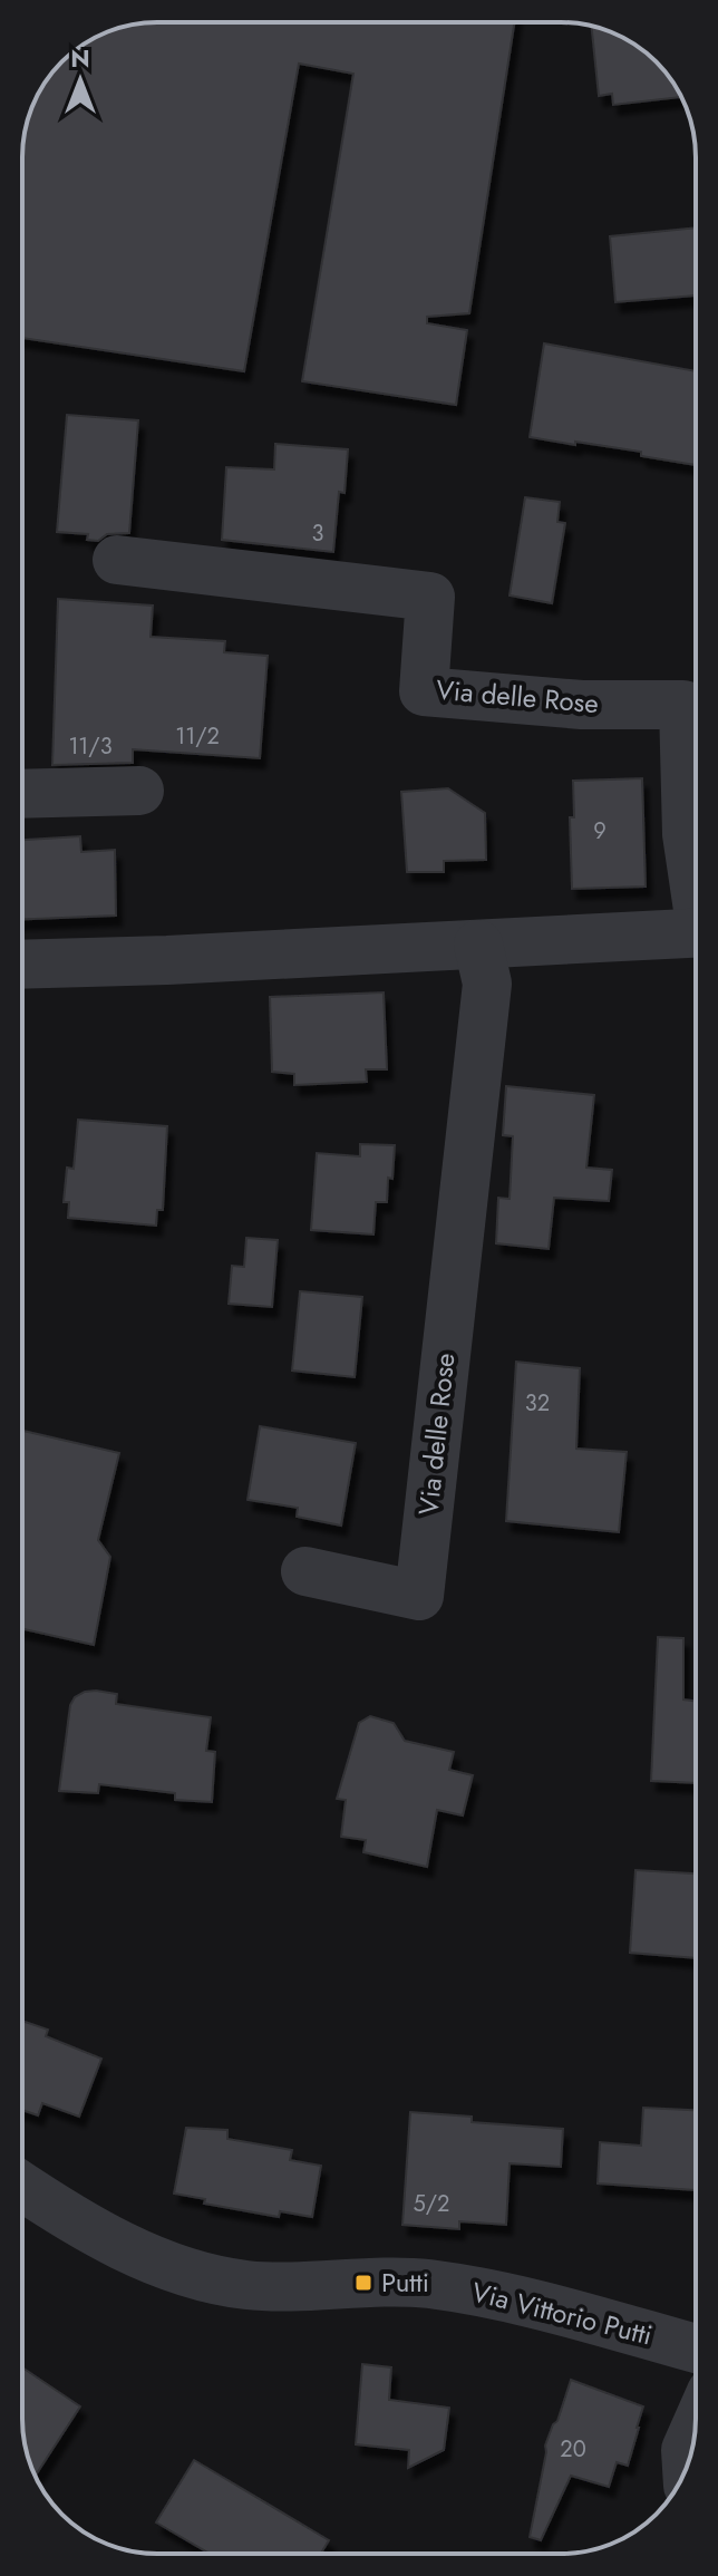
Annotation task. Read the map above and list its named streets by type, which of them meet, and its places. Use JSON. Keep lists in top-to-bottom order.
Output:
{
  "streets": {
    "street": ["Via delle Rose", "Via Vittorio Putti"]
  },
  "places": {
    "transit": ["Putti"]
  },
  "house_numbers": [
    "3",
    "11/2",
    "11/3",
    "9",
    "32",
    "5/2",
    "20"
  ],
  "north": "top"
}
